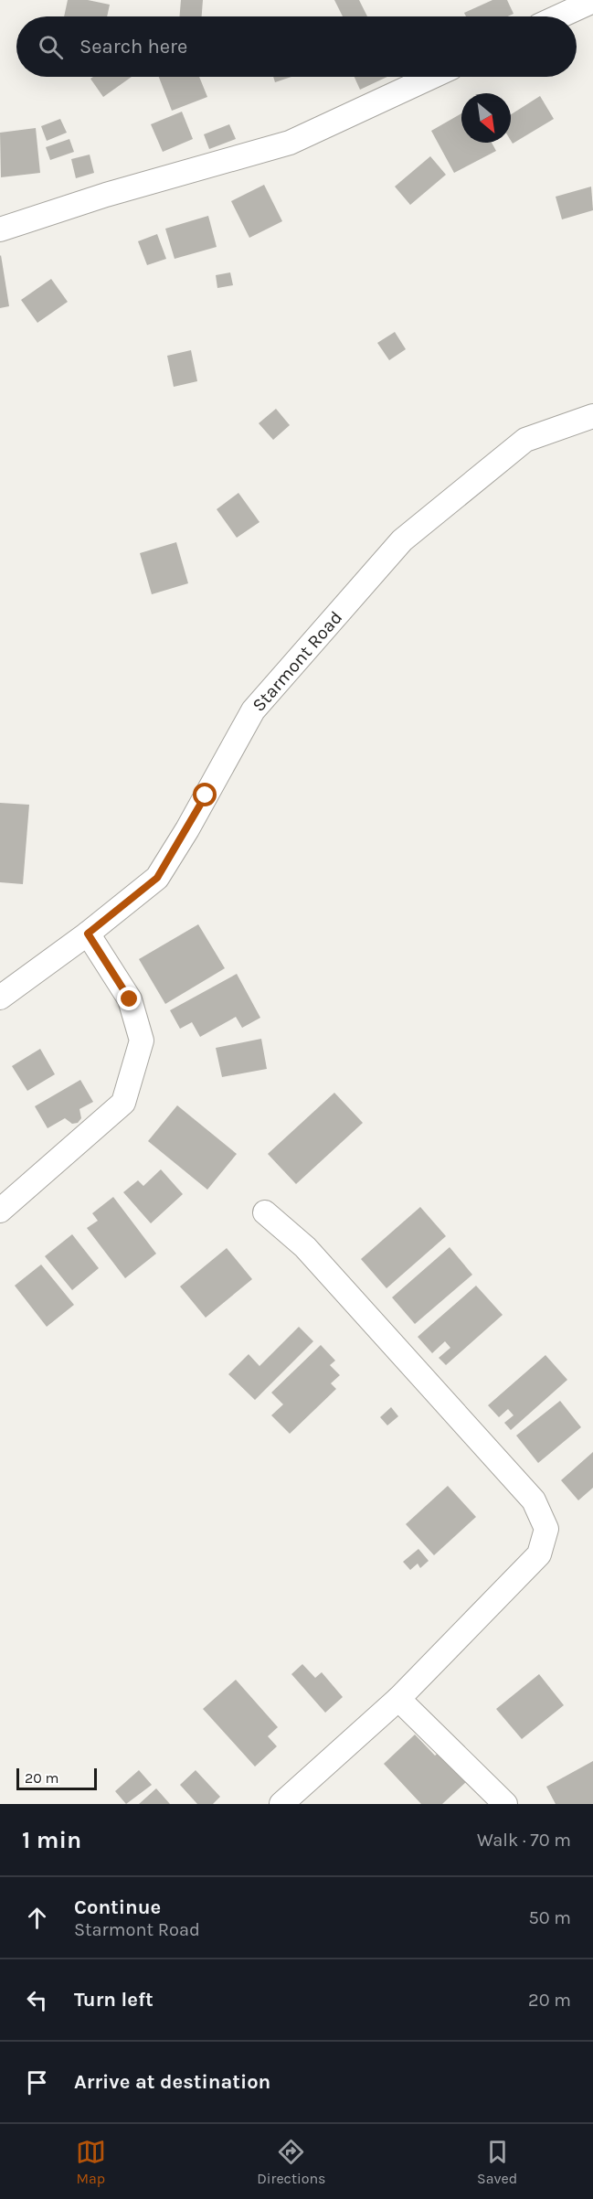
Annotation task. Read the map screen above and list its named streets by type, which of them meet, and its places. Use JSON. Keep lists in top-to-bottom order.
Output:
{
  "streets": {
    "street": ["Starmont Road"]
  },
  "scale_bar": "20 m",
  "north": "bottom right",
  "page": {
    "search": "Search here",
    "scale": "20 m",
    "heading": ["1 min", "Walk · 70 m"],
    "list": [
      ["Continue", "Starmont Road", "50 m"],
      ["Turn left", "20 m"],
      "Arrive at destination"
    ],
    "nav": ["Map", "Directions", "Saved"]
  }
}
